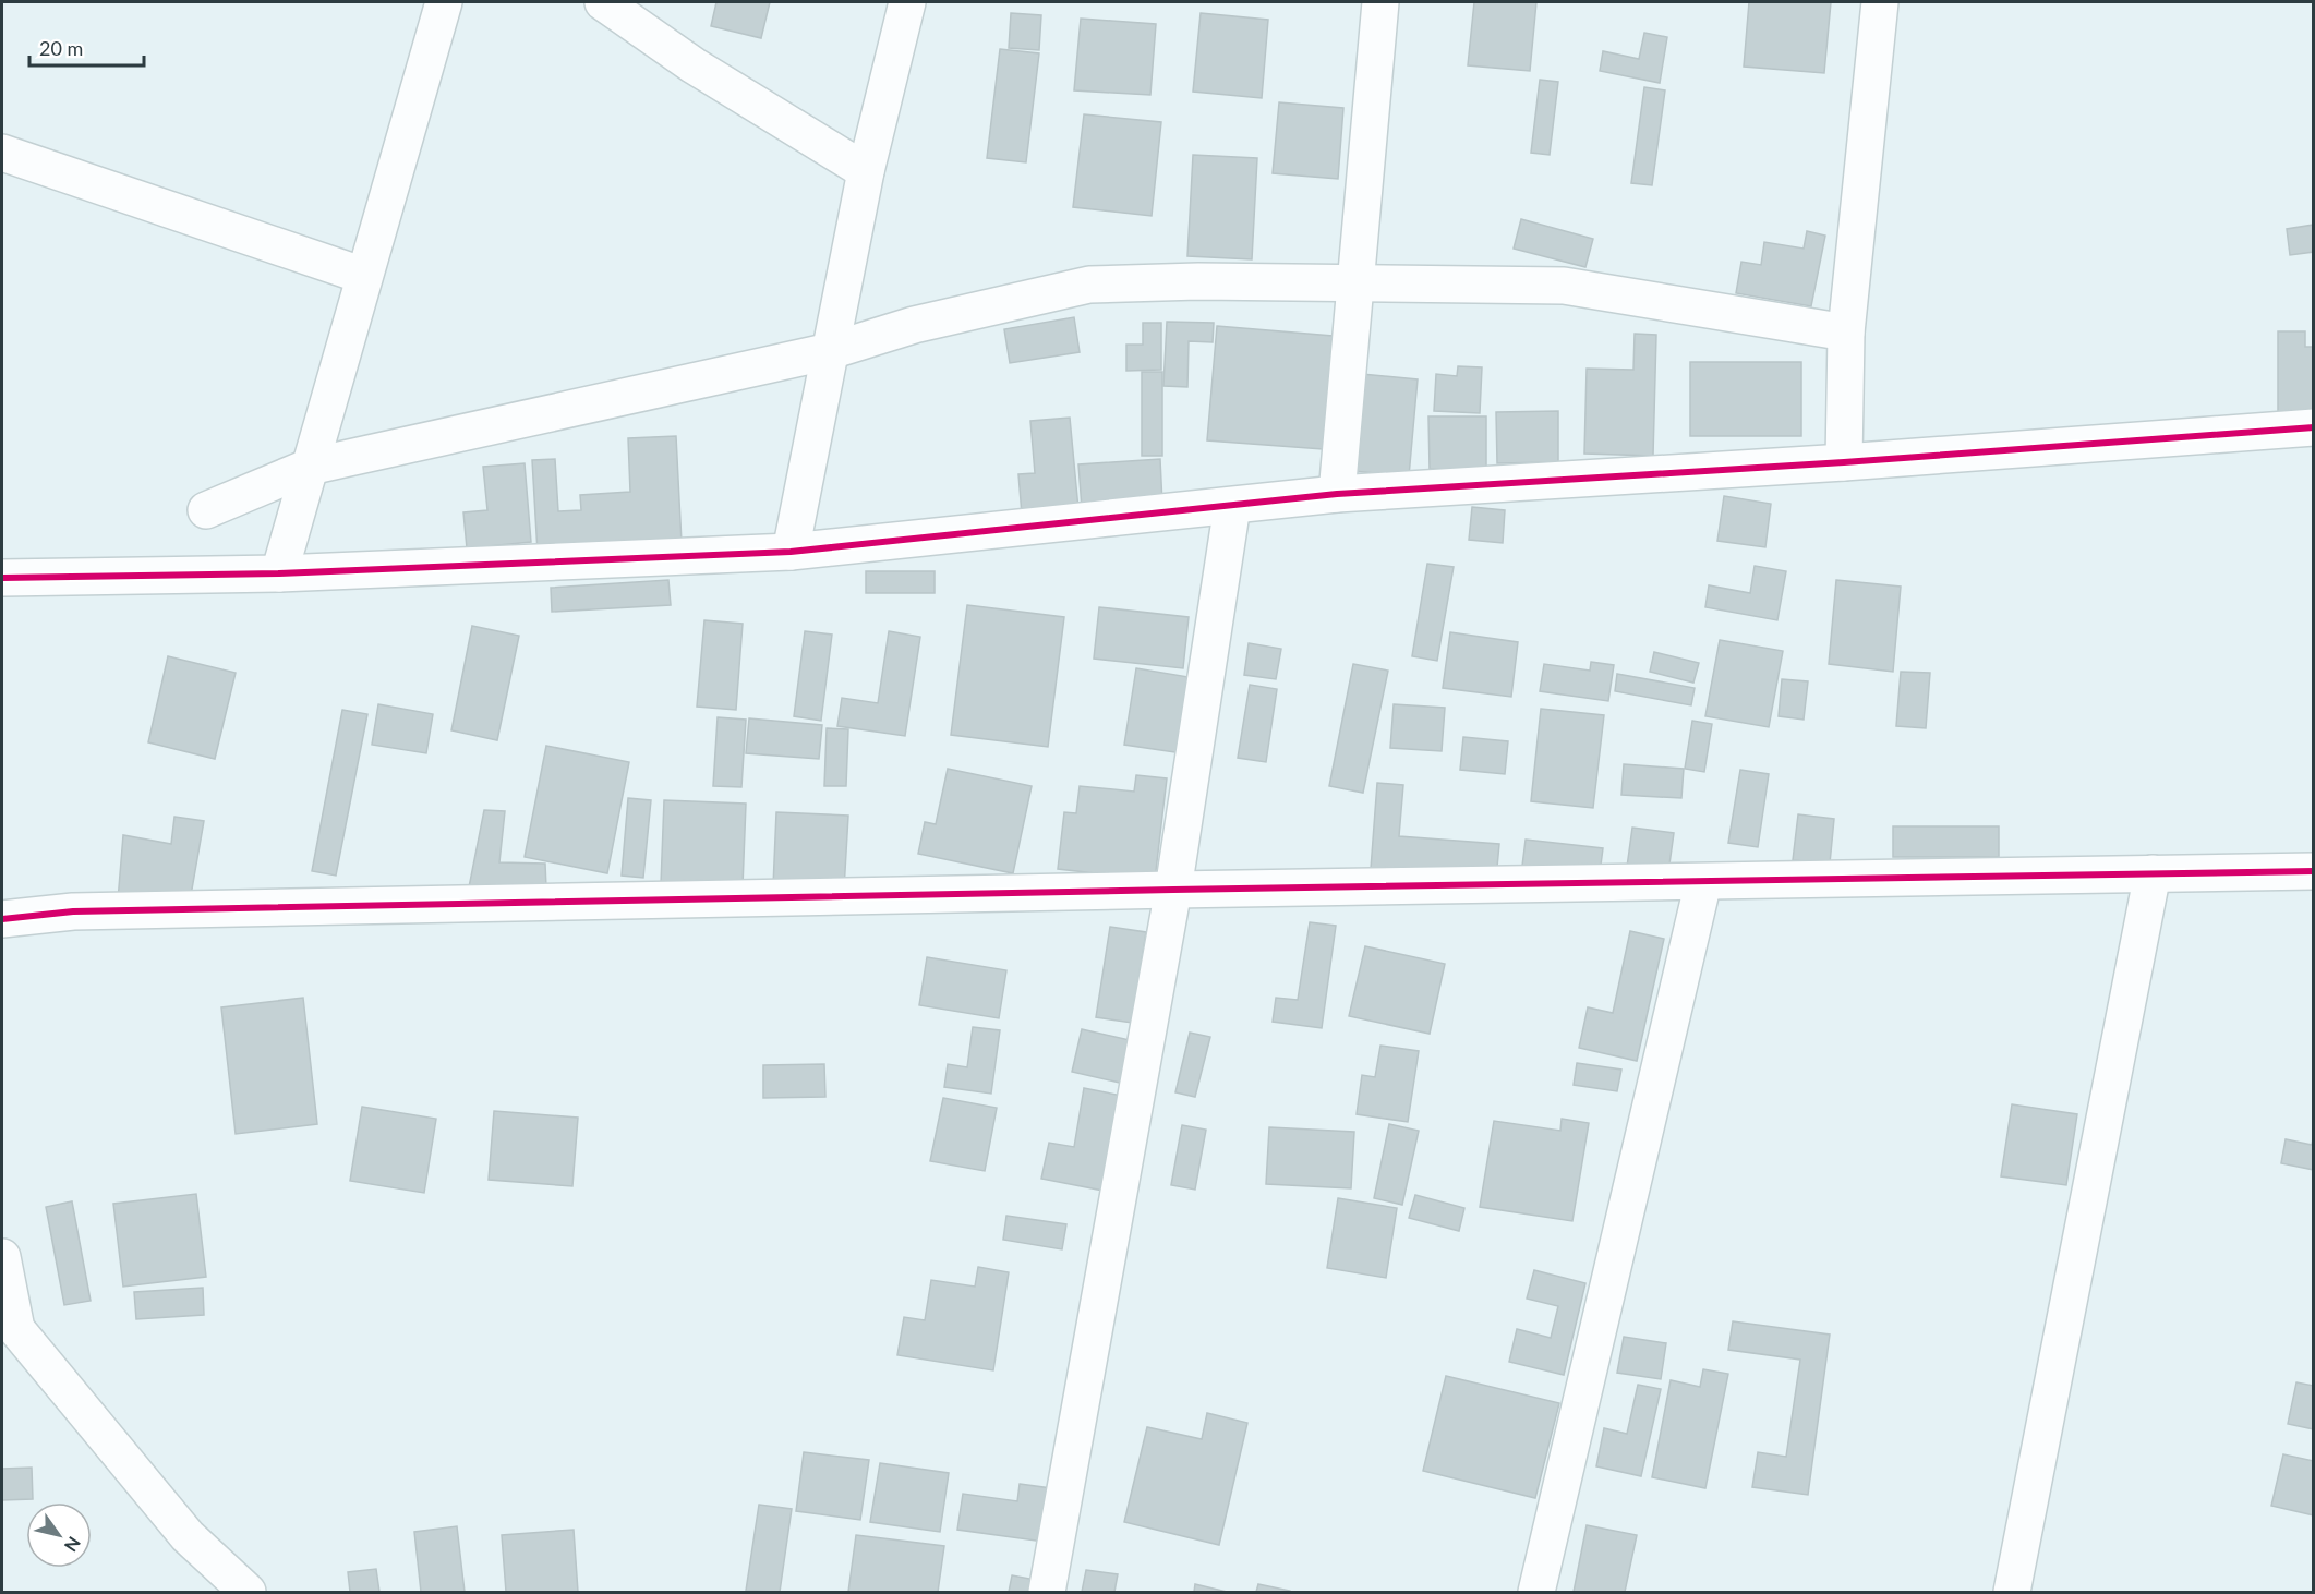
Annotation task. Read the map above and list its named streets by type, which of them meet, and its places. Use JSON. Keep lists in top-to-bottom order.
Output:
{
  "scale_bar": "20 m",
  "north": "bottom right"
}
